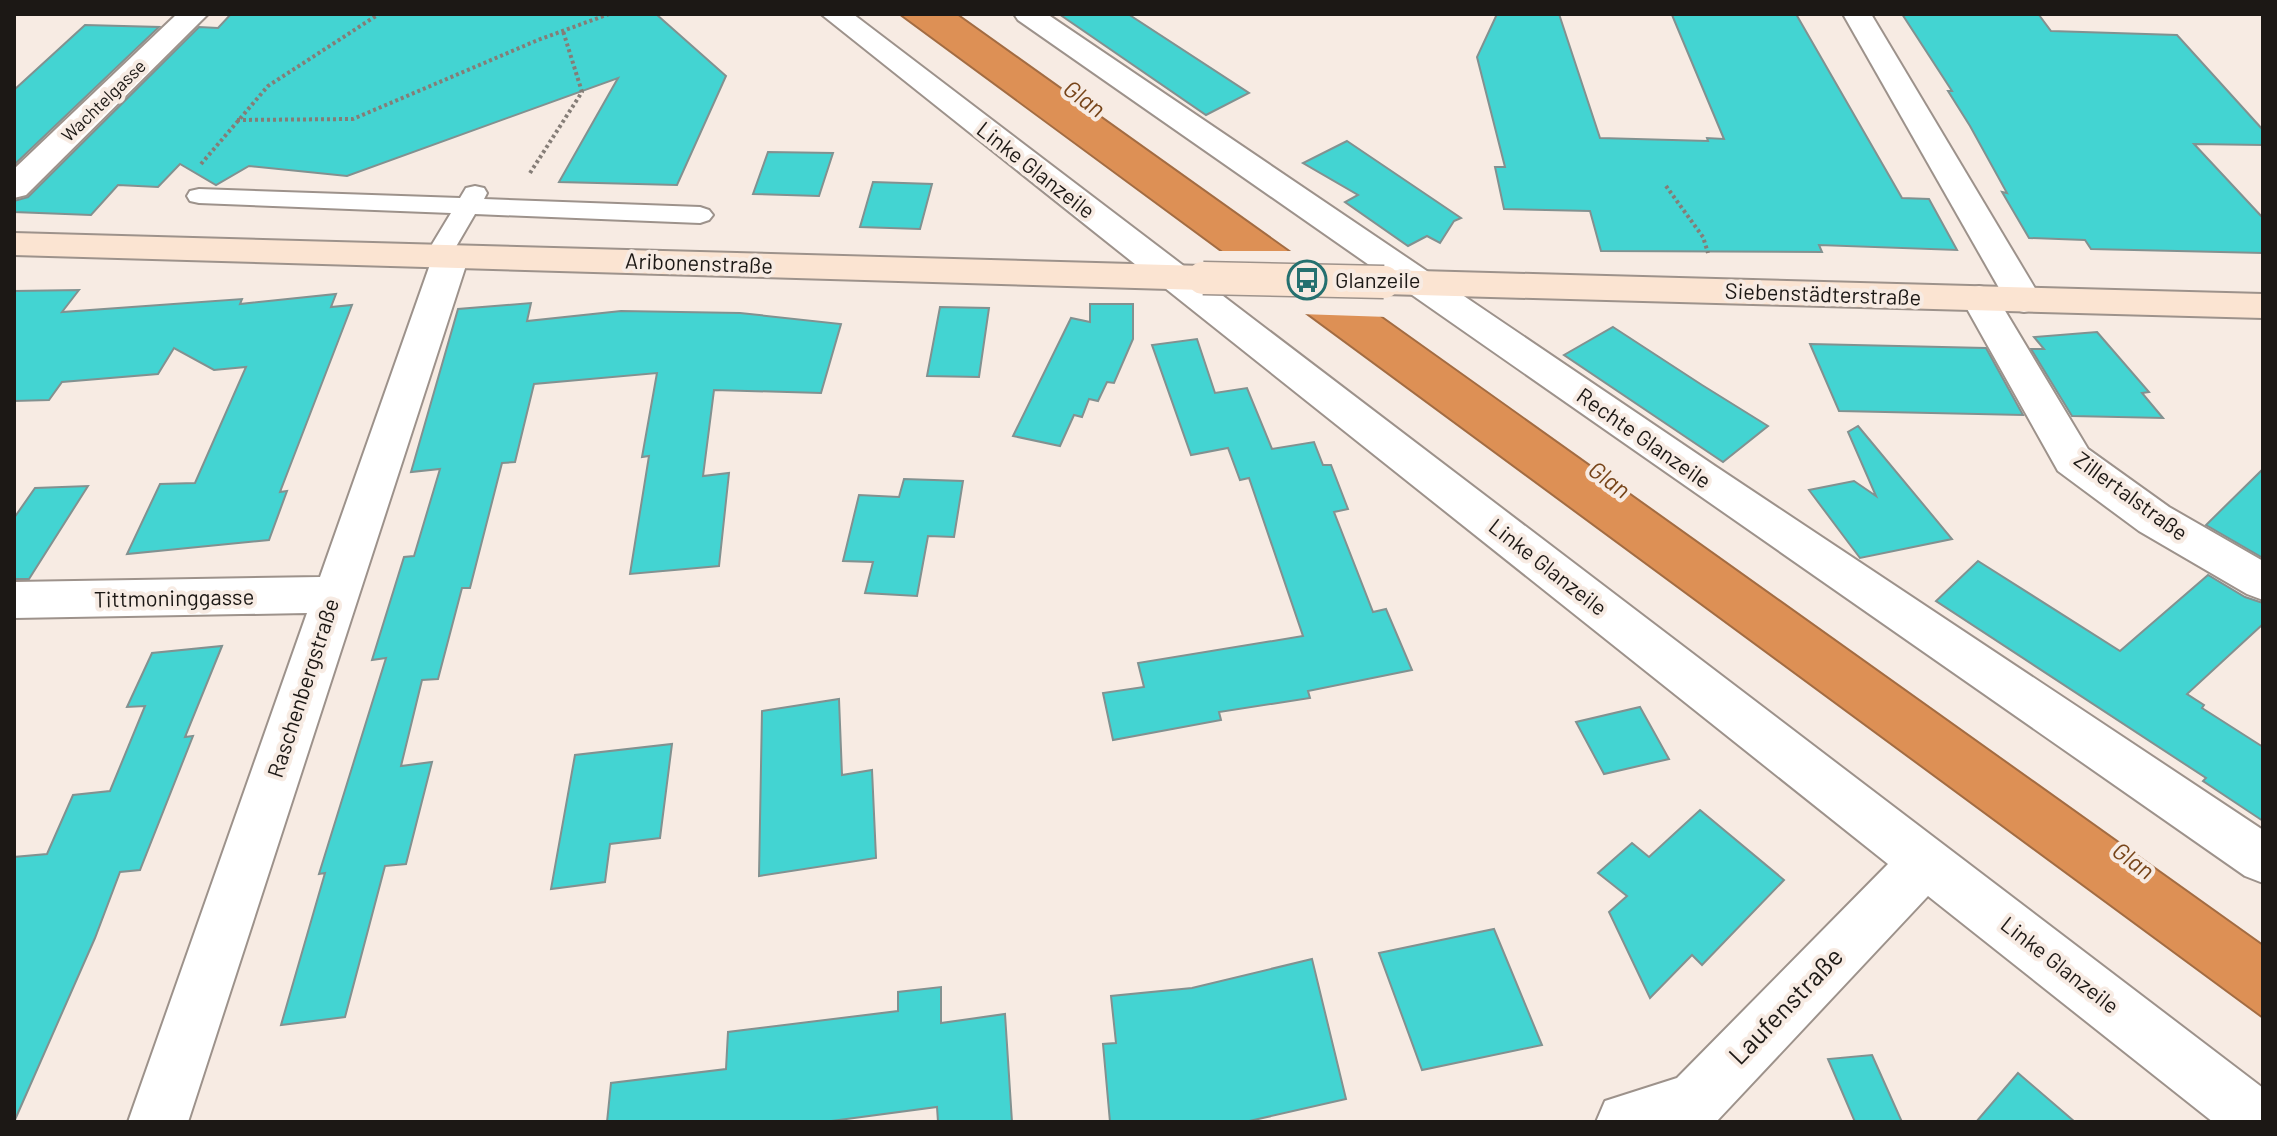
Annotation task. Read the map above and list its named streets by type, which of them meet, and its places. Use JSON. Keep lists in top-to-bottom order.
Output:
{
  "streets": {
    "street": [
      "Wachtelgasse",
      "Linke Glanzeile",
      "Aribonenstraße",
      "Siebenstädterstraße",
      "Rechte Glanzeile",
      "Zillertalstraße",
      "Tittmoninggasse",
      "Raschenbergstraße",
      "Laufenstraße"
    ]
  },
  "crossings": [
    ["Linke Glanzeile", "Aribonenstraße"],
    ["Linke Glanzeile", "Laufenstraße"],
    ["Aribonenstraße", "Siebenstädterstraße"],
    ["Aribonenstraße", "Rechte Glanzeile"],
    ["Aribonenstraße", "Raschenbergstraße"],
    ["Siebenstädterstraße", "Rechte Glanzeile"],
    ["Siebenstädterstraße", "Zillertalstraße"],
    ["Tittmoninggasse", "Raschenbergstraße"]
  ],
  "water": ["Glan"],
  "places": {
    "bus stop": ["Glanzeile"]
  }
}
